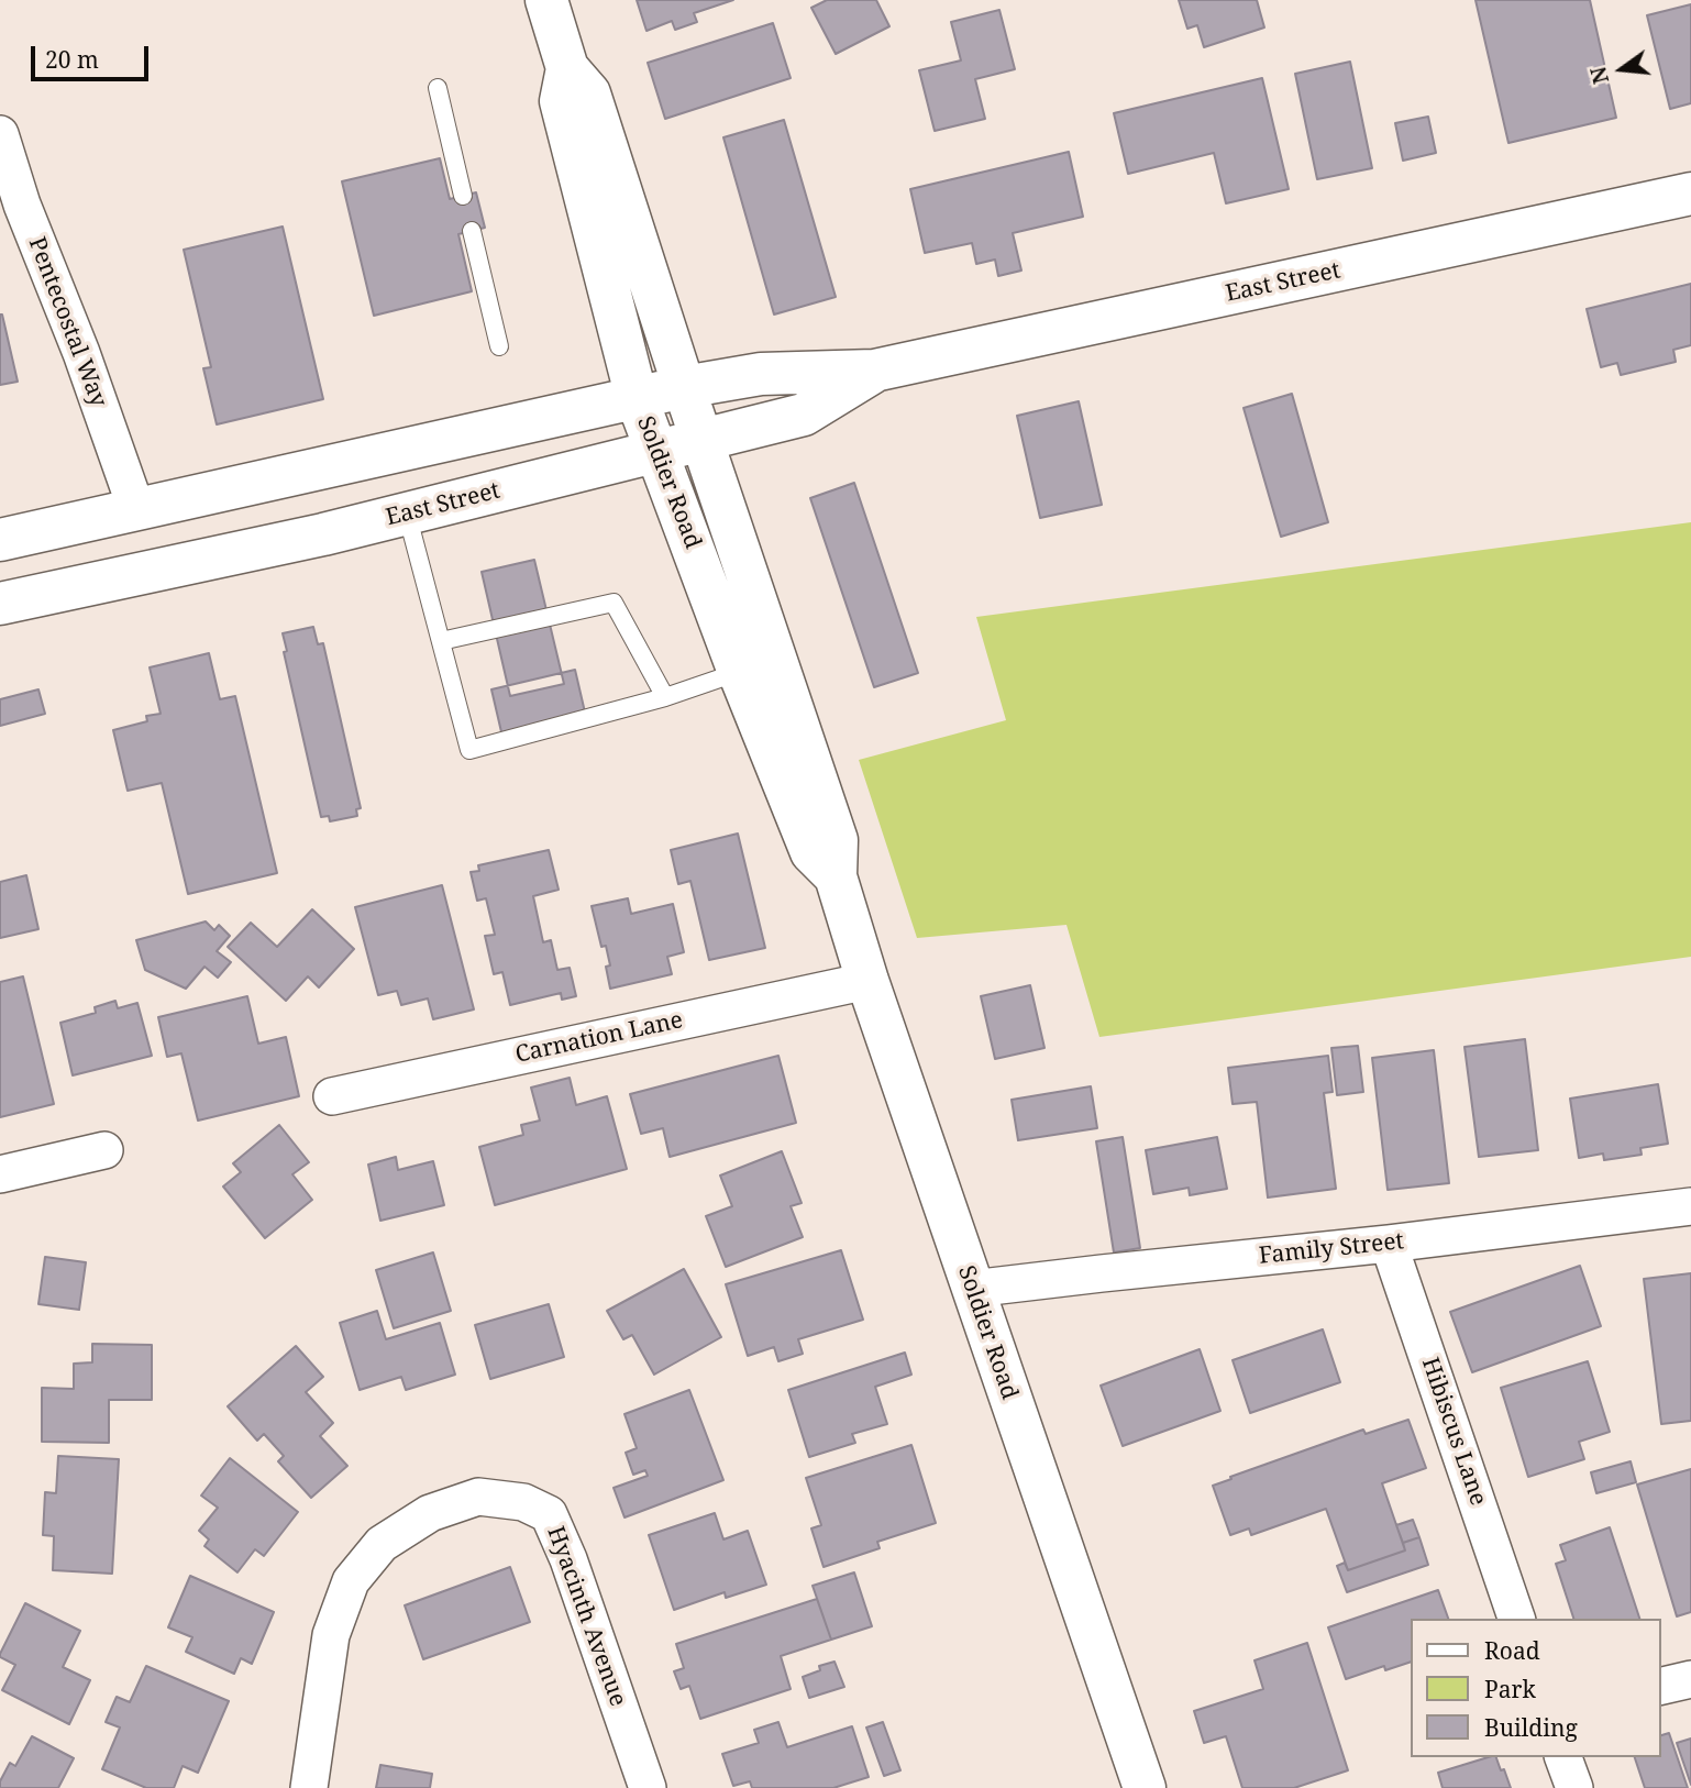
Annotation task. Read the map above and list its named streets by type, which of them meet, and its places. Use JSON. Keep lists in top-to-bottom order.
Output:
{
  "streets": {
    "main road": ["East Street", "Soldier Road"],
    "street": [
      "Pentecostal Way",
      "Carnation Lane",
      "Family Street",
      "Hibiscus Lane",
      "Hyacinth Avenue"
    ]
  },
  "crossings": [
    ["East Street", "Pentecostal Way"],
    ["East Street", "Soldier Road"],
    ["Soldier Road", "Carnation Lane"],
    ["Soldier Road", "Family Street"],
    ["Family Street", "Hibiscus Lane"]
  ],
  "legend": ["Road", "Park", "Building"],
  "scale_bar": "20 m",
  "north": "left"
}
